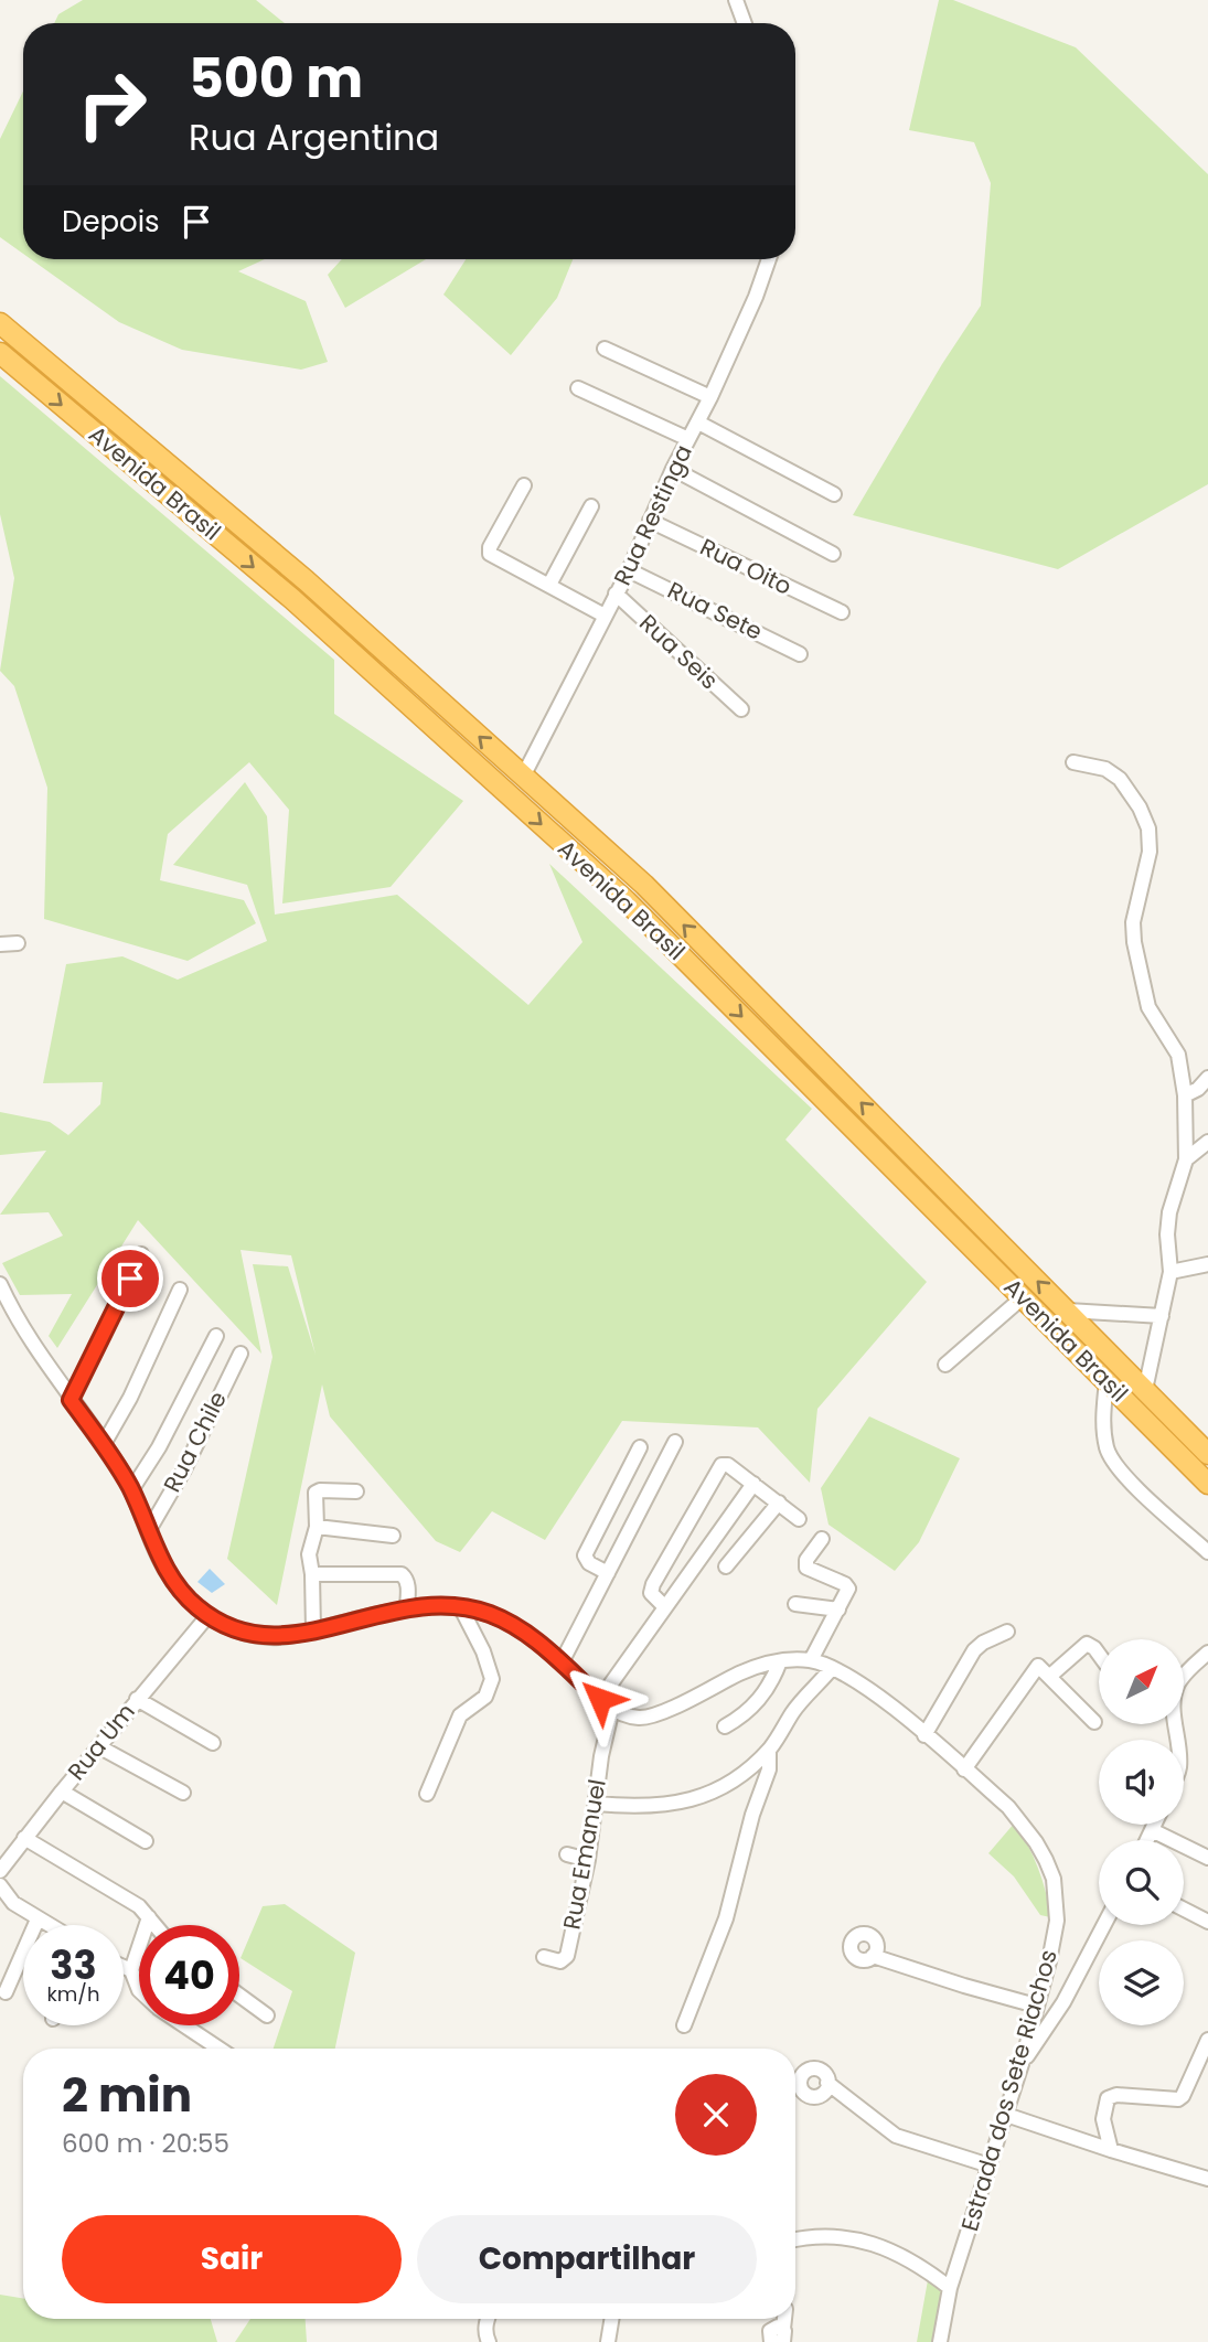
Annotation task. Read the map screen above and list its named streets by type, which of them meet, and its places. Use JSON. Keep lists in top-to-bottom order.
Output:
{
  "streets": {
    "highway": ["Avenida Brasil"],
    "street": [
      "Rua Restinga",
      "Rua Oito",
      "Rua Sete",
      "Rua Seis",
      "Rua Chile",
      "Rua Um",
      "Rua Emanuel",
      "Estrada dos Sete Riachos"
    ]
  },
  "crossings": [
    ["Avenida Brasil", "Rua Restinga"],
    ["Rua Restinga", "Rua Oito"],
    ["Rua Restinga", "Rua Sete"],
    ["Rua Restinga", "Rua Seis"],
    ["Rua Chile", "Estrada dos Sete Riachos"],
    ["Rua Um", "Estrada dos Sete Riachos"],
    ["Rua Emanuel", "Estrada dos Sete Riachos"]
  ],
  "north": "top right",
  "page": {
    "turn": ["500 m", "Rua Argentina"],
    "then": "Depois",
    "speed": "33 km/h",
    "limit": "40",
    "heading": ["2 min", "600 m · 20:55"],
    "buttons": ["Sair", "Compartilhar"]
  }
}
